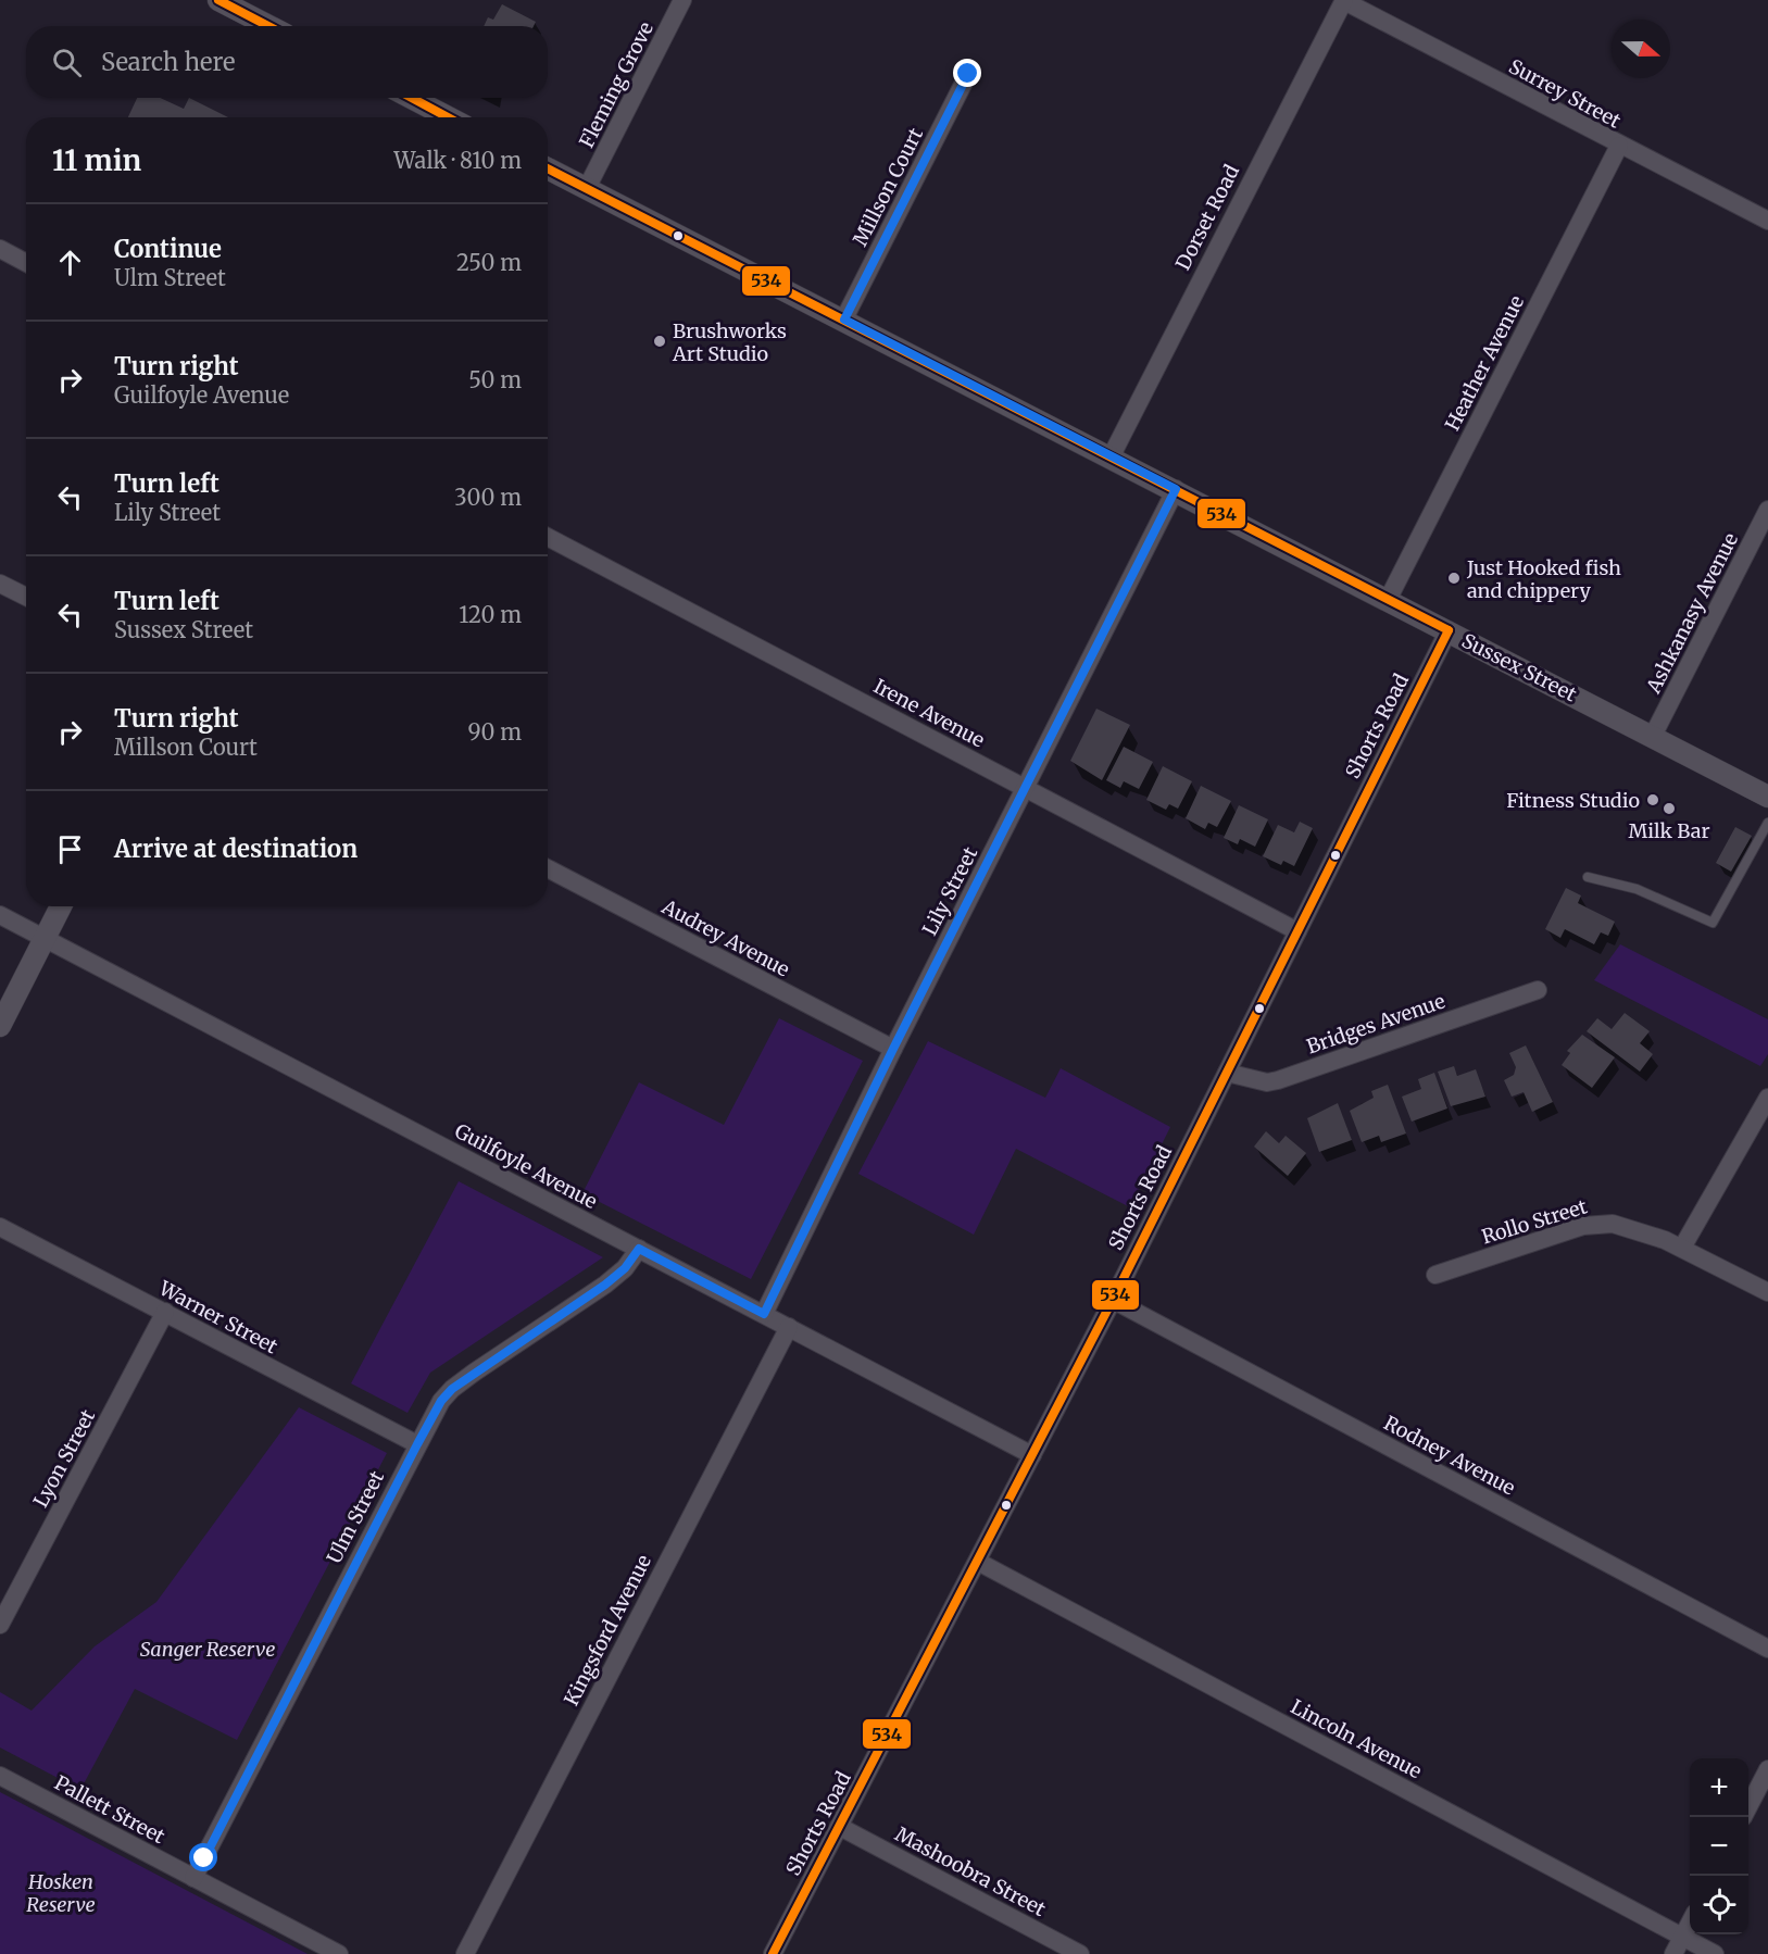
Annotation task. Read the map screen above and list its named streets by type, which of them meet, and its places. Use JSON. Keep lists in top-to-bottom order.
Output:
{
  "streets": {
    "street": [
      "Fleming Grove",
      "Surrey Street",
      "Millson Court",
      "Dorset Road",
      "Heather Avenue",
      "Ashkanasy Avenue",
      "Sussex Street",
      "Irene Avenue",
      "Shorts Road",
      "Lily Street",
      "Audrey Avenue",
      "Bridges Avenue",
      "Guilfoyle Avenue",
      "Rollo Street",
      "Warner Street",
      "Rodney Avenue",
      "Lyon Street",
      "Ulm Street",
      "Kingsford Avenue",
      "Lincoln Avenue",
      "Pallett Street",
      "Mashoobra Street"
    ]
  },
  "crossings": [
    ["Fleming Grove", "Sussex Street"],
    ["Surrey Street", "Dorset Road"],
    ["Surrey Street", "Heather Avenue"],
    ["Millson Court", "Sussex Street"],
    ["Dorset Road", "Sussex Street"],
    ["Heather Avenue", "Sussex Street"],
    ["Ashkanasy Avenue", "Sussex Street"],
    ["Sussex Street", "Shorts Road"],
    ["Sussex Street", "Lily Street"],
    ["Irene Avenue", "Shorts Road"],
    ["Irene Avenue", "Lily Street"],
    ["Shorts Road", "Bridges Avenue"],
    ["Shorts Road", "Guilfoyle Avenue"],
    ["Shorts Road", "Rodney Avenue"],
    ["Shorts Road", "Lincoln Avenue"],
    ["Shorts Road", "Mashoobra Street"],
    ["Lily Street", "Audrey Avenue"],
    ["Lily Street", "Guilfoyle Avenue"],
    ["Guilfoyle Avenue", "Ulm Street"],
    ["Guilfoyle Avenue", "Kingsford Avenue"],
    ["Warner Street", "Lyon Street"],
    ["Warner Street", "Ulm Street"],
    ["Ulm Street", "Pallett Street"]
  ],
  "parks": ["Sanger Reserve", "Hosken Reserve"],
  "places": [
    "Brushworks Art Studio",
    "Just Hooked fish and chippery",
    "Fitness Studio",
    "Milk Bar"
  ],
  "lines": ["transit line 534"],
  "north": "right",
  "page": {
    "search": "Search here",
    "heading": ["11 min", "Walk · 810 m"],
    "list": [
      ["Continue", "Ulm Street", "250 m"],
      ["Turn right", "Guilfoyle Avenue", "50 m"],
      ["Turn left", "Lily Street", "300 m"],
      ["Turn left", "Sussex Street", "120 m"],
      ["Turn right", "Millson Court", "90 m"],
      "Arrive at destination"
    ],
    "map_buttons": ["+", "−"]
  }
}
